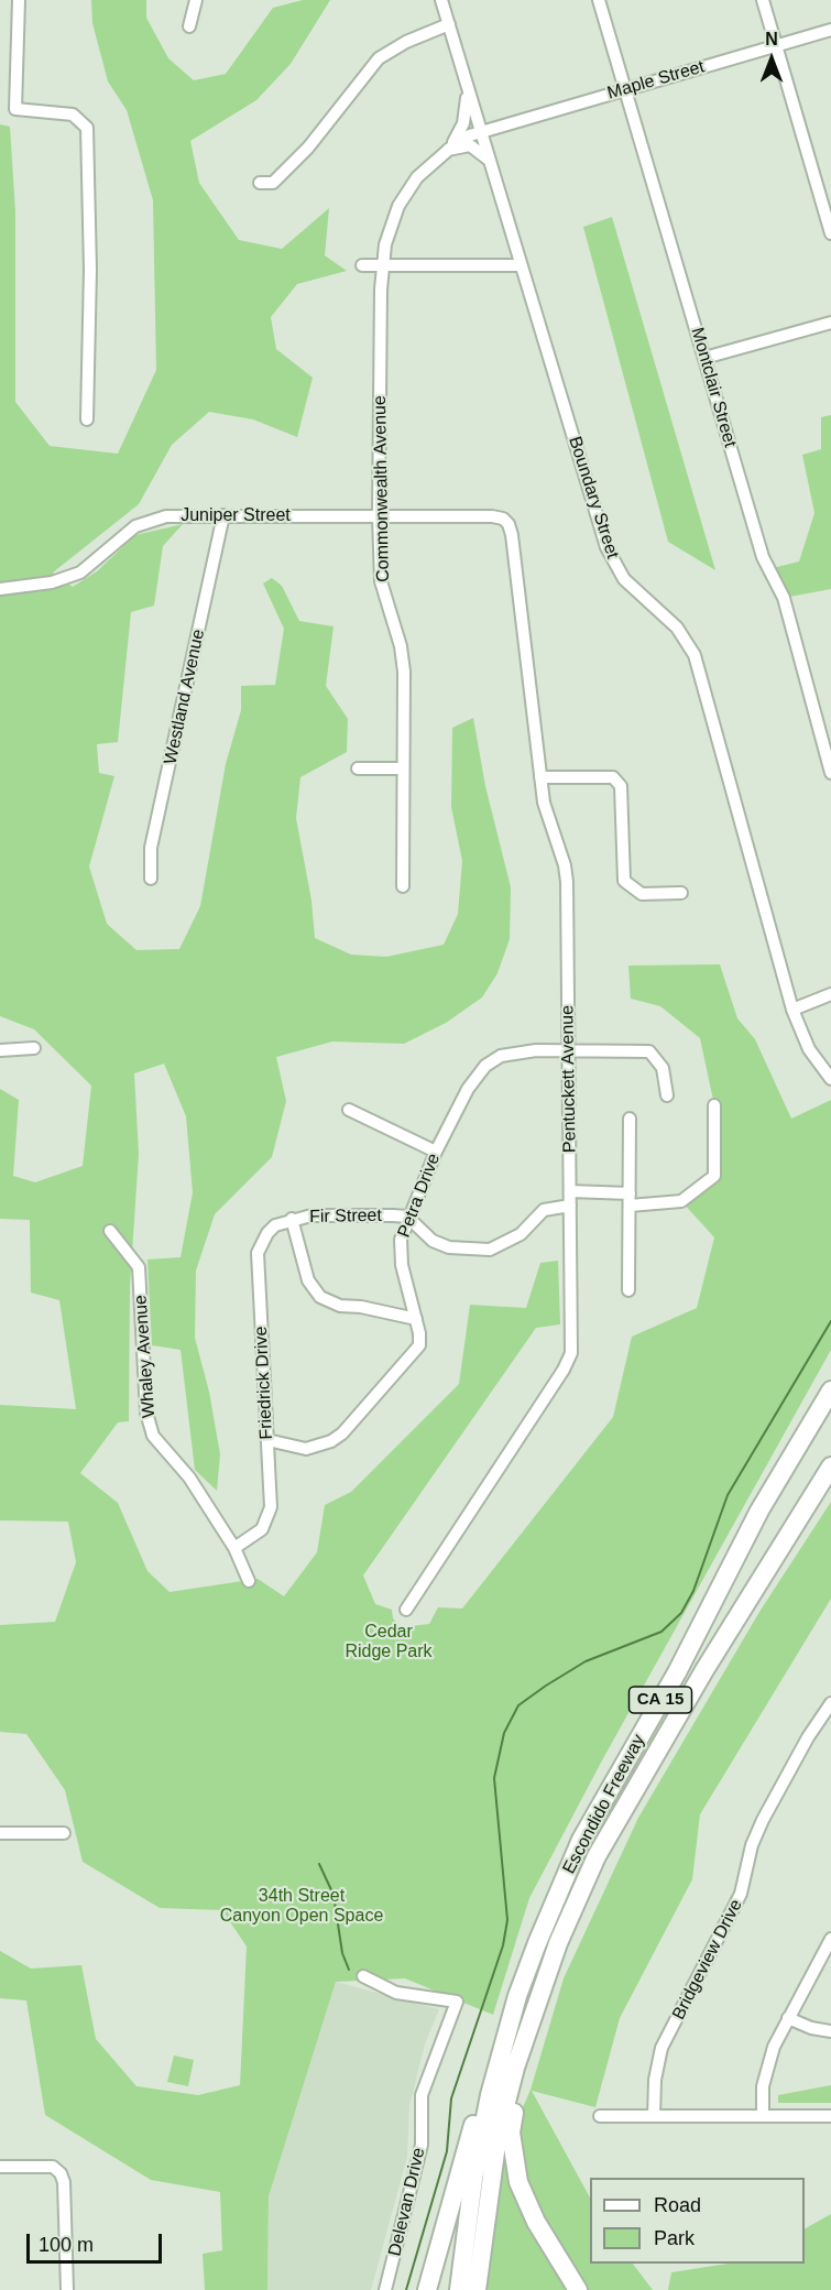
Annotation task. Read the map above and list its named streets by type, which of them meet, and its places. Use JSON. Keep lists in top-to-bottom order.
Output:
{
  "streets": {
    "highway": ["CA 15", "Escondido Freeway"],
    "street": [
      "Maple Street",
      "Montclair Street",
      "Commonwealth Avenue",
      "Boundary Street",
      "Juniper Street",
      "Westland Avenue",
      "Pentuckett Avenue",
      "Petra Drive",
      "Fir Street",
      "Whaley Avenue",
      "Friedrick Drive",
      "Bridgeview Drive",
      "Delevan Drive"
    ]
  },
  "crossings": [
    ["Maple Street", "Montclair Street"],
    ["Maple Street", "Commonwealth Avenue"],
    ["Maple Street", "Boundary Street"],
    ["Commonwealth Avenue", "Boundary Street"],
    ["Commonwealth Avenue", "Juniper Street"],
    ["Juniper Street", "Westland Avenue"],
    ["Juniper Street", "Pentuckett Avenue"],
    ["Pentuckett Avenue", "Petra Drive"],
    ["Pentuckett Avenue", "Fir Street"],
    ["Petra Drive", "Fir Street"],
    ["Petra Drive", "Friedrick Drive"],
    ["Fir Street", "Friedrick Drive"],
    ["Whaley Avenue", "Friedrick Drive"]
  ],
  "parks": ["Cedar Ridge Park", "34th Street Canyon Open Space"],
  "legend": ["Road", "Park"],
  "scale_bar": "100 m",
  "north": "top"
}
